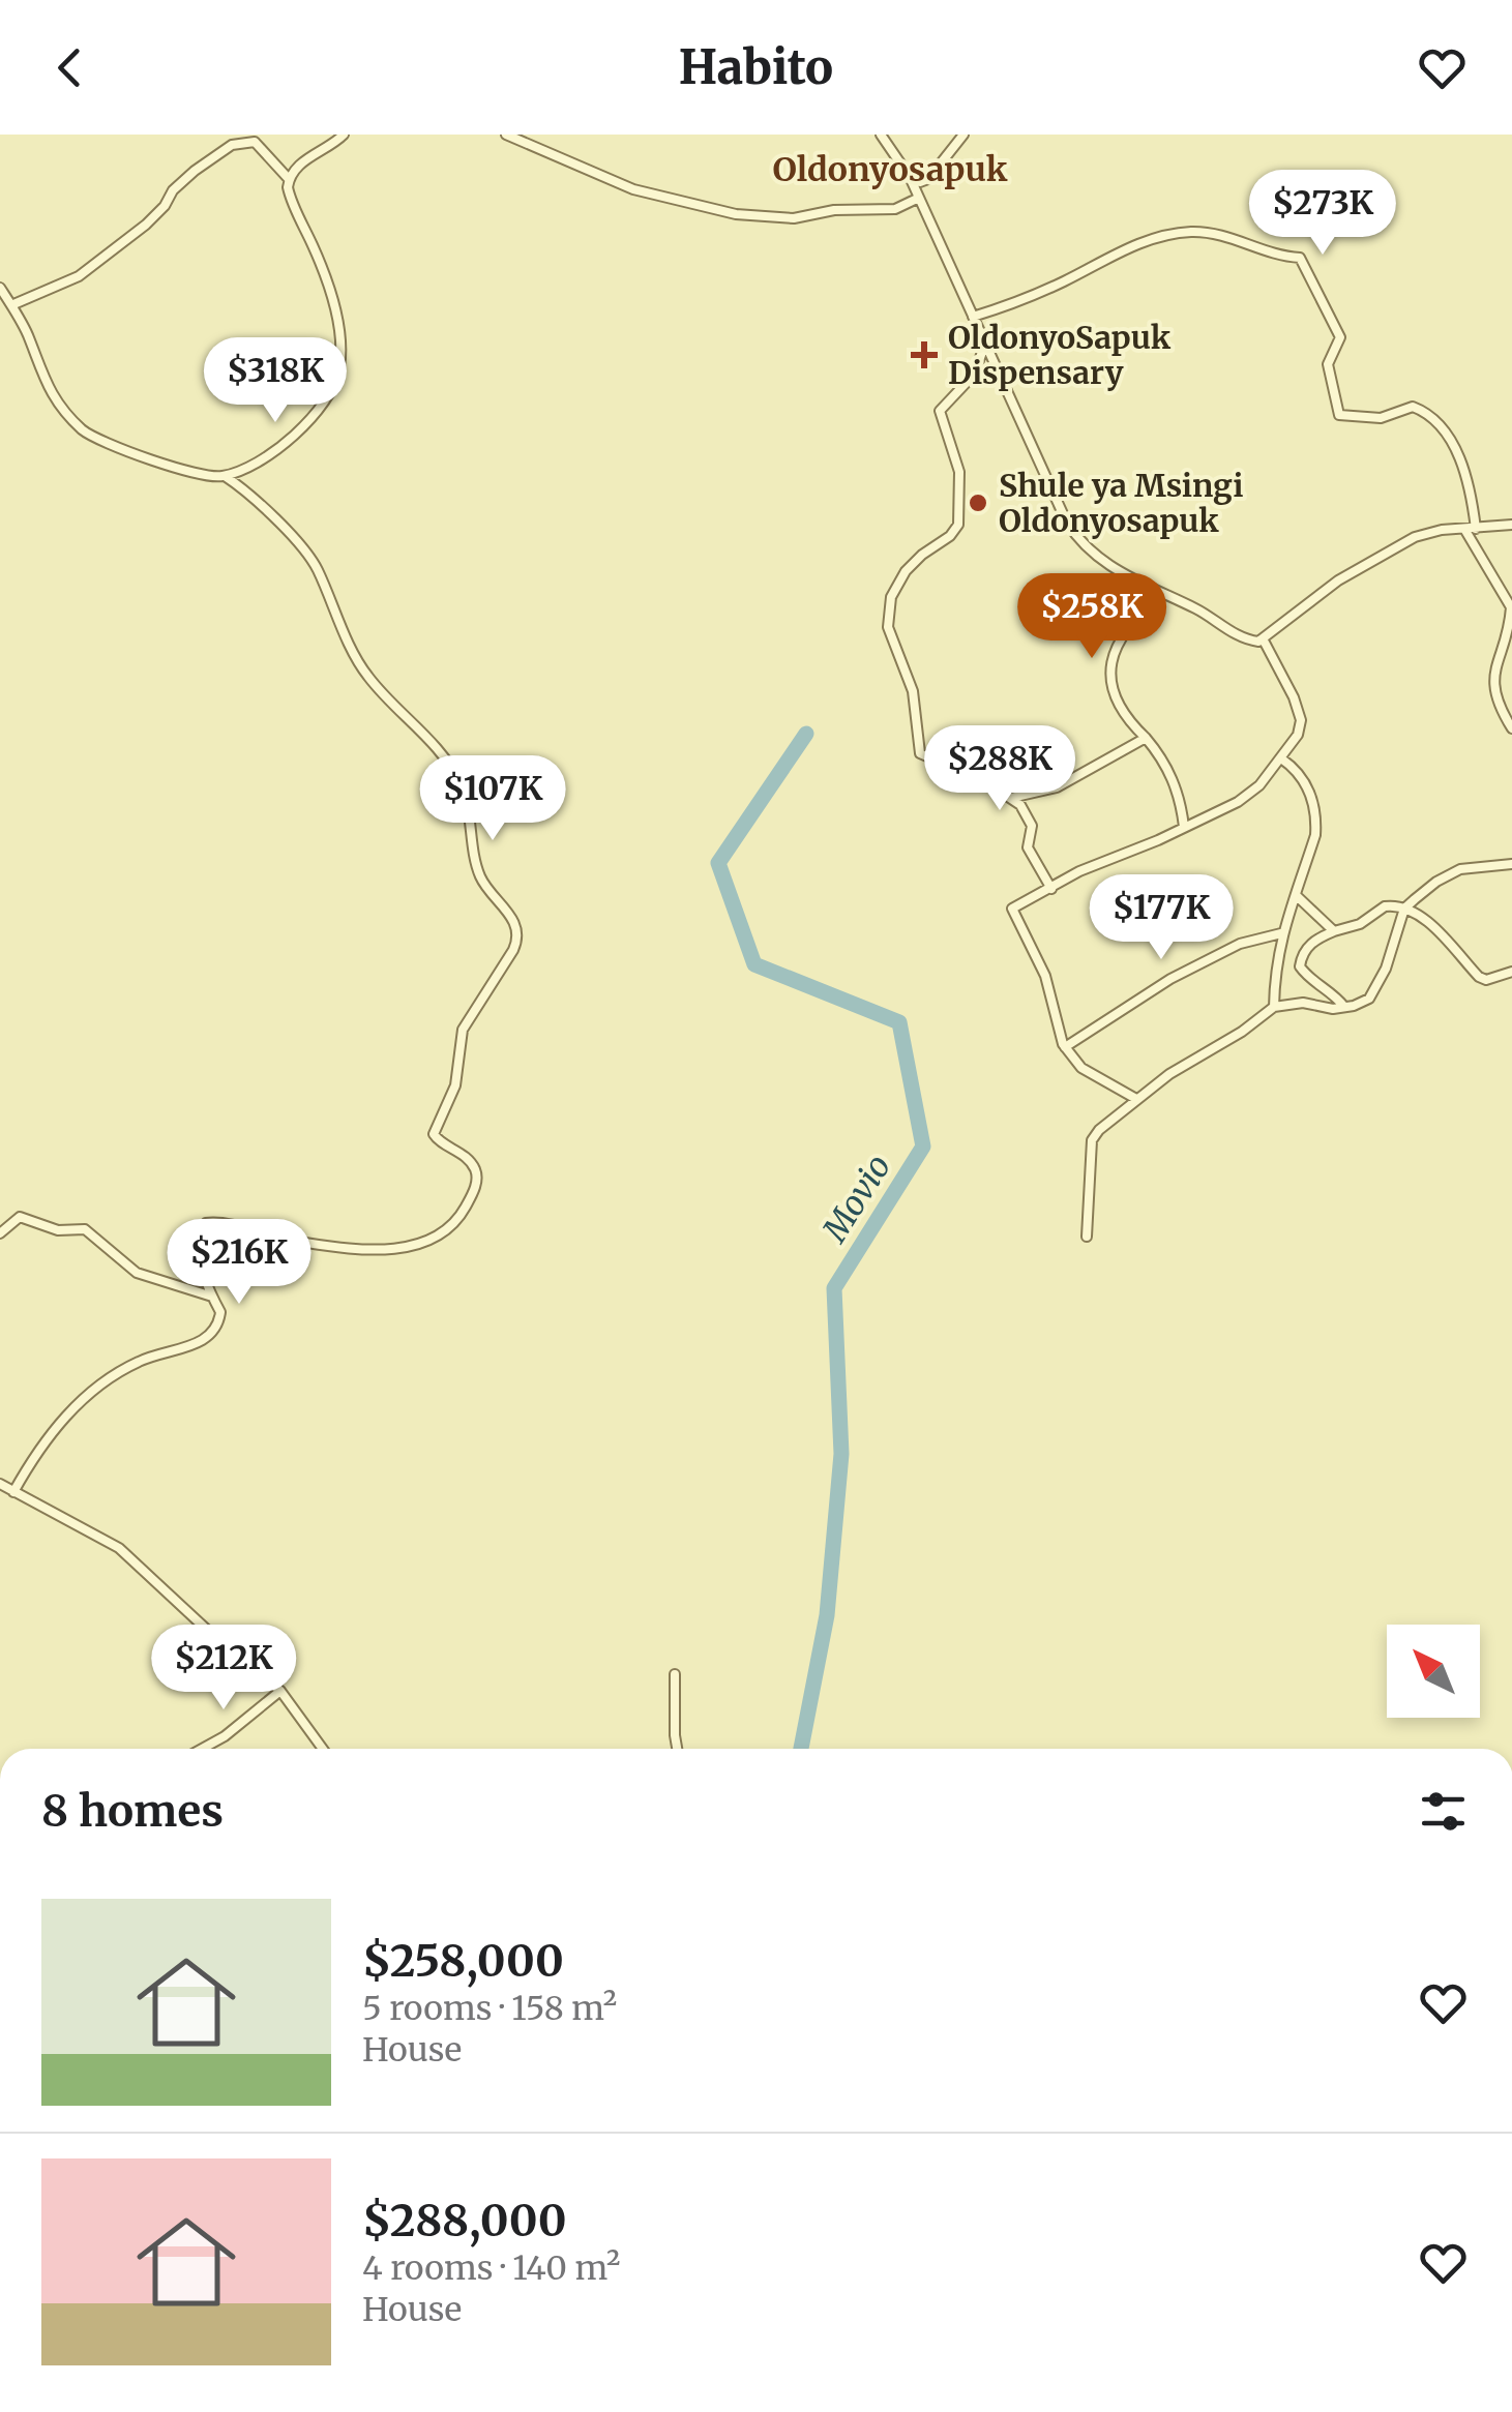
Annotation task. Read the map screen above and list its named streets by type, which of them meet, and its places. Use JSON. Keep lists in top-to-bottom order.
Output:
{
  "districts": ["Oldonyosapuk"],
  "water": ["Movio"],
  "places": {
    "health": ["OldonyoSapuk Dispensary"],
    "other": ["Shule ya Msingi Oldonyosapuk"]
  },
  "north": "top left",
  "page": {
    "header": "Habito",
    "price": [
      "$273K",
      "$318K",
      "$258K",
      "$288K",
      "$107K",
      "$177K",
      "$216K",
      "$212K"
    ],
    "heading": "8 homes",
    "list": [
      {
        "name": "$258,000",
        "note": "5 rooms · 158 m² · House"
      },
      {
        "name": "$288,000",
        "note": "4 rooms · 140 m² · House"
      }
    ]
  }
}
